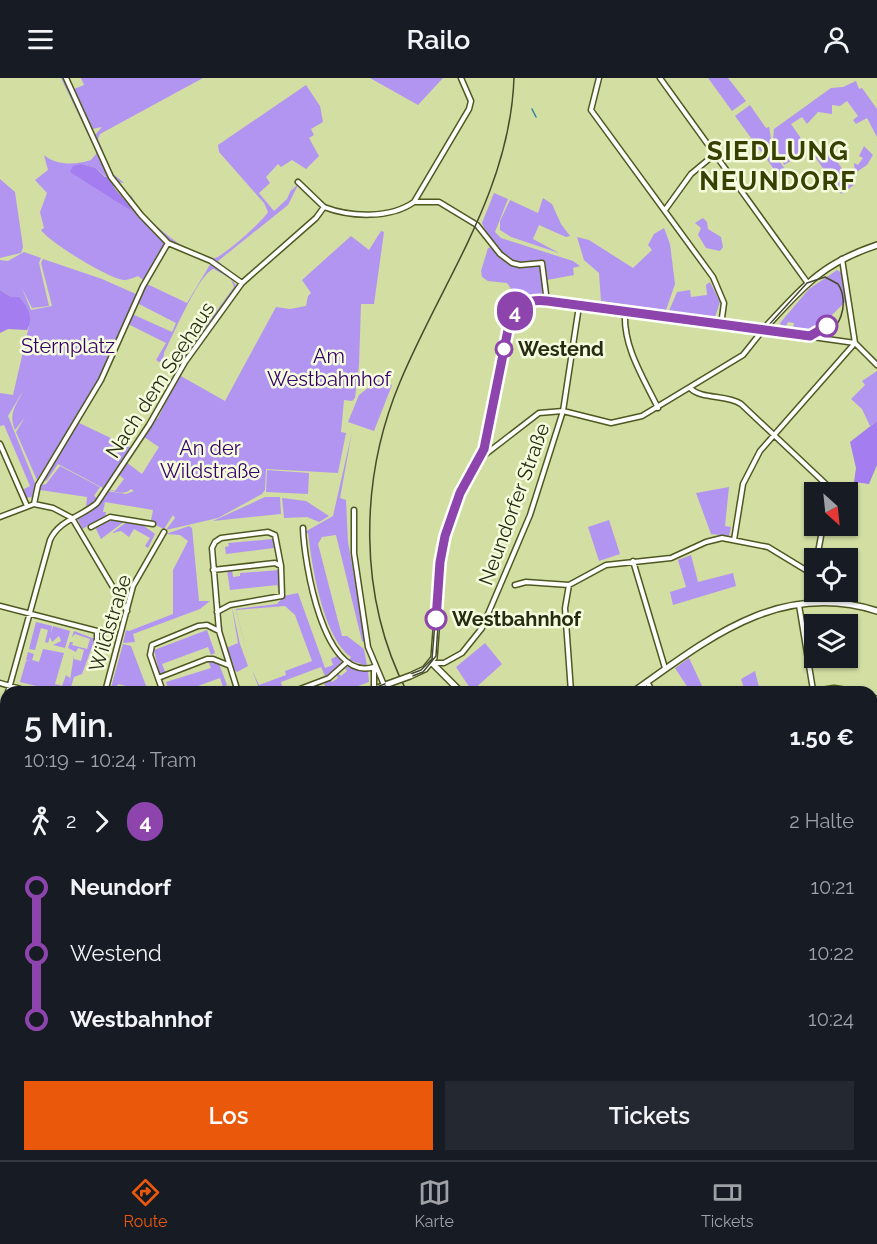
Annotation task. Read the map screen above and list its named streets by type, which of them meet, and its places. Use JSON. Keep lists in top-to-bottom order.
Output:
{
  "streets": {
    "street": ["Nach dem Seehaus", "Neundorfer Straße", "Wildstraße"]
  },
  "districts": ["SIEDLUNG NEUNDORF"],
  "parks": ["Sternplatz", "Am Westbahnhof", "An der Wildstraße"],
  "places": ["Westend", "Westbahnhof"],
  "lines": ["tram line 4"],
  "north": "bottom right",
  "page": {
    "header": "Railo",
    "on_map": "4",
    "heading": ["5 Min.", "10:19 – 10:24 · Tram", "1.50 €"],
    "legs": ["2", "4", "2 Halte"],
    "list": [
      {
        "name": "Neundorf",
        "value": "10:21"
      },
      {
        "name": "Westend",
        "value": "10:22"
      },
      {
        "name": "Westbahnhof",
        "value": "10:24"
      }
    ],
    "buttons": ["Los", "Tickets"],
    "tabs": ["Route", "Karte", "Tickets"]
  }
}
